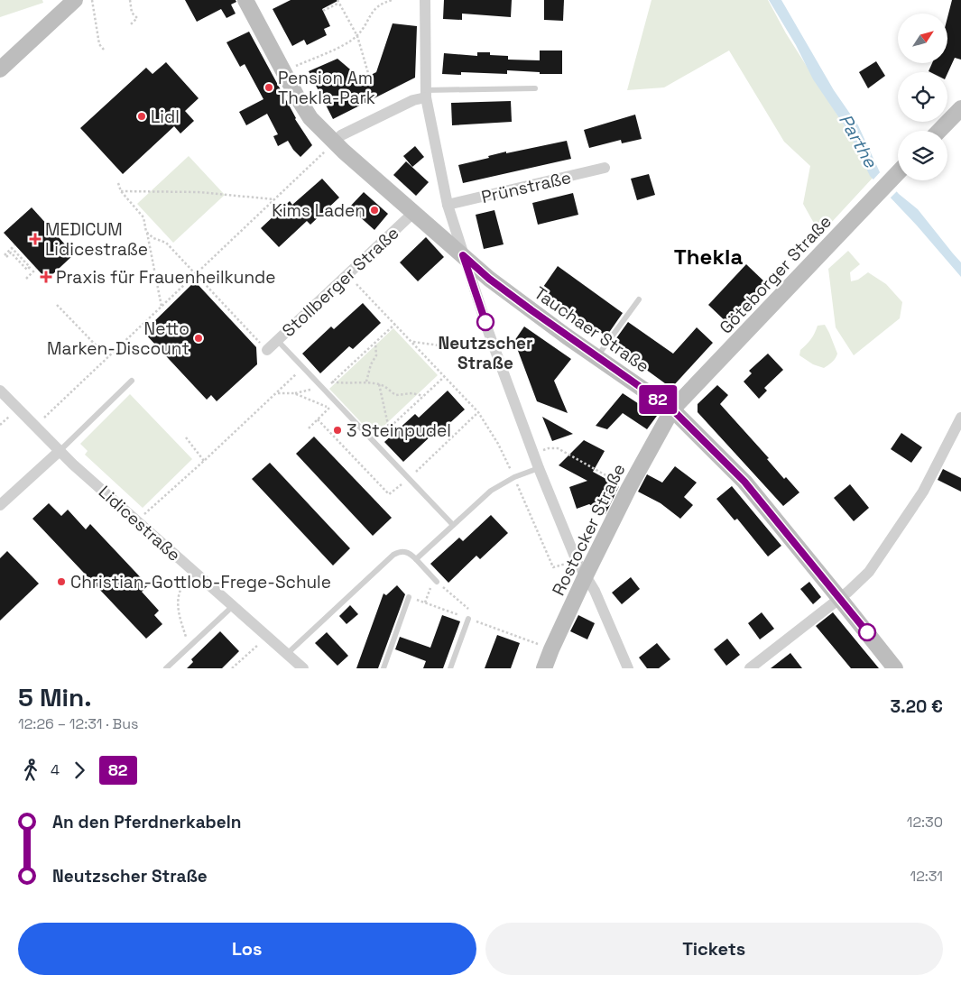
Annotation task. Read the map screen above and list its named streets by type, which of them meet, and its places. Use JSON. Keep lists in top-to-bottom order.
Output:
{
  "streets": {
    "main road": ["Göteborger Straße", "Tauchaer Straße", "Rostocker Straße"],
    "street": ["Prünstraße", "Stollberger Straße", "Lidicestraße"]
  },
  "crossings": [
    ["Göteborger Straße", "Tauchaer Straße"],
    ["Göteborger Straße", "Rostocker Straße"],
    ["Stollberger Straße", "Tauchaer Straße"],
    ["Tauchaer Straße", "Rostocker Straße"]
  ],
  "districts": ["Thekla"],
  "water": ["Parthe"],
  "places": {
    "other": [
      "Pension Am Thekla-Park",
      "Lidl",
      "Kims Laden",
      "Neutzscher Straße",
      "Netto Marken-Discount",
      "3 Steinpudel",
      "Christian-Gottlob-Frege-Schule"
    ],
    "health": ["MEDICUM Lidicestraße", "Praxis für Frauenheilkunde"]
  },
  "lines": ["bus line 82"],
  "north": "top right",
  "page": {
    "on_map": "82",
    "heading": ["5 Min.", "12:26 – 12:31 · Bus", "3.20 €"],
    "legs": ["4", "82"],
    "list": [
      {
        "name": "An den Pferdnerkabeln",
        "value": "12:30"
      },
      {
        "name": "Neutzscher Straße",
        "value": "12:31"
      }
    ],
    "buttons": ["Los", "Tickets"]
  }
}
